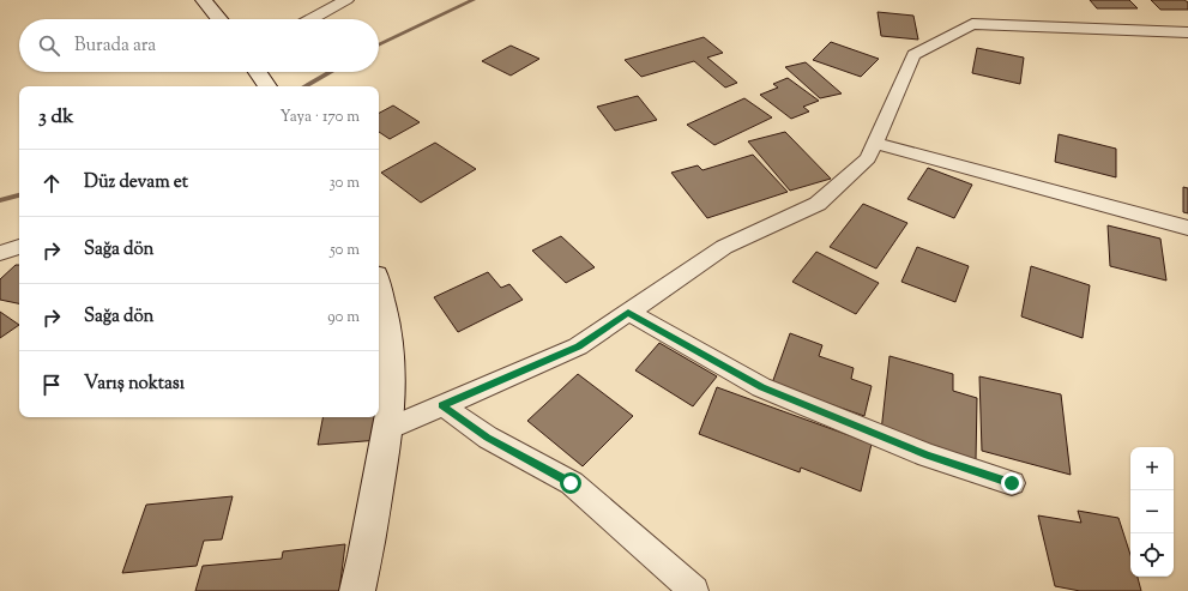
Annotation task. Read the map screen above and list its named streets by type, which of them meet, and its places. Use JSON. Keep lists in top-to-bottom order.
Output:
{
  "page": {
    "search": "Burada ara",
    "heading": ["3 dk", "Yaya · 170 m"],
    "list": [
      ["Düz devam et", "30 m"],
      ["Sağa dön", "50 m"],
      ["Sağa dön", "90 m"],
      "Varış noktası"
    ],
    "map_buttons": ["+", "−"]
  }
}
